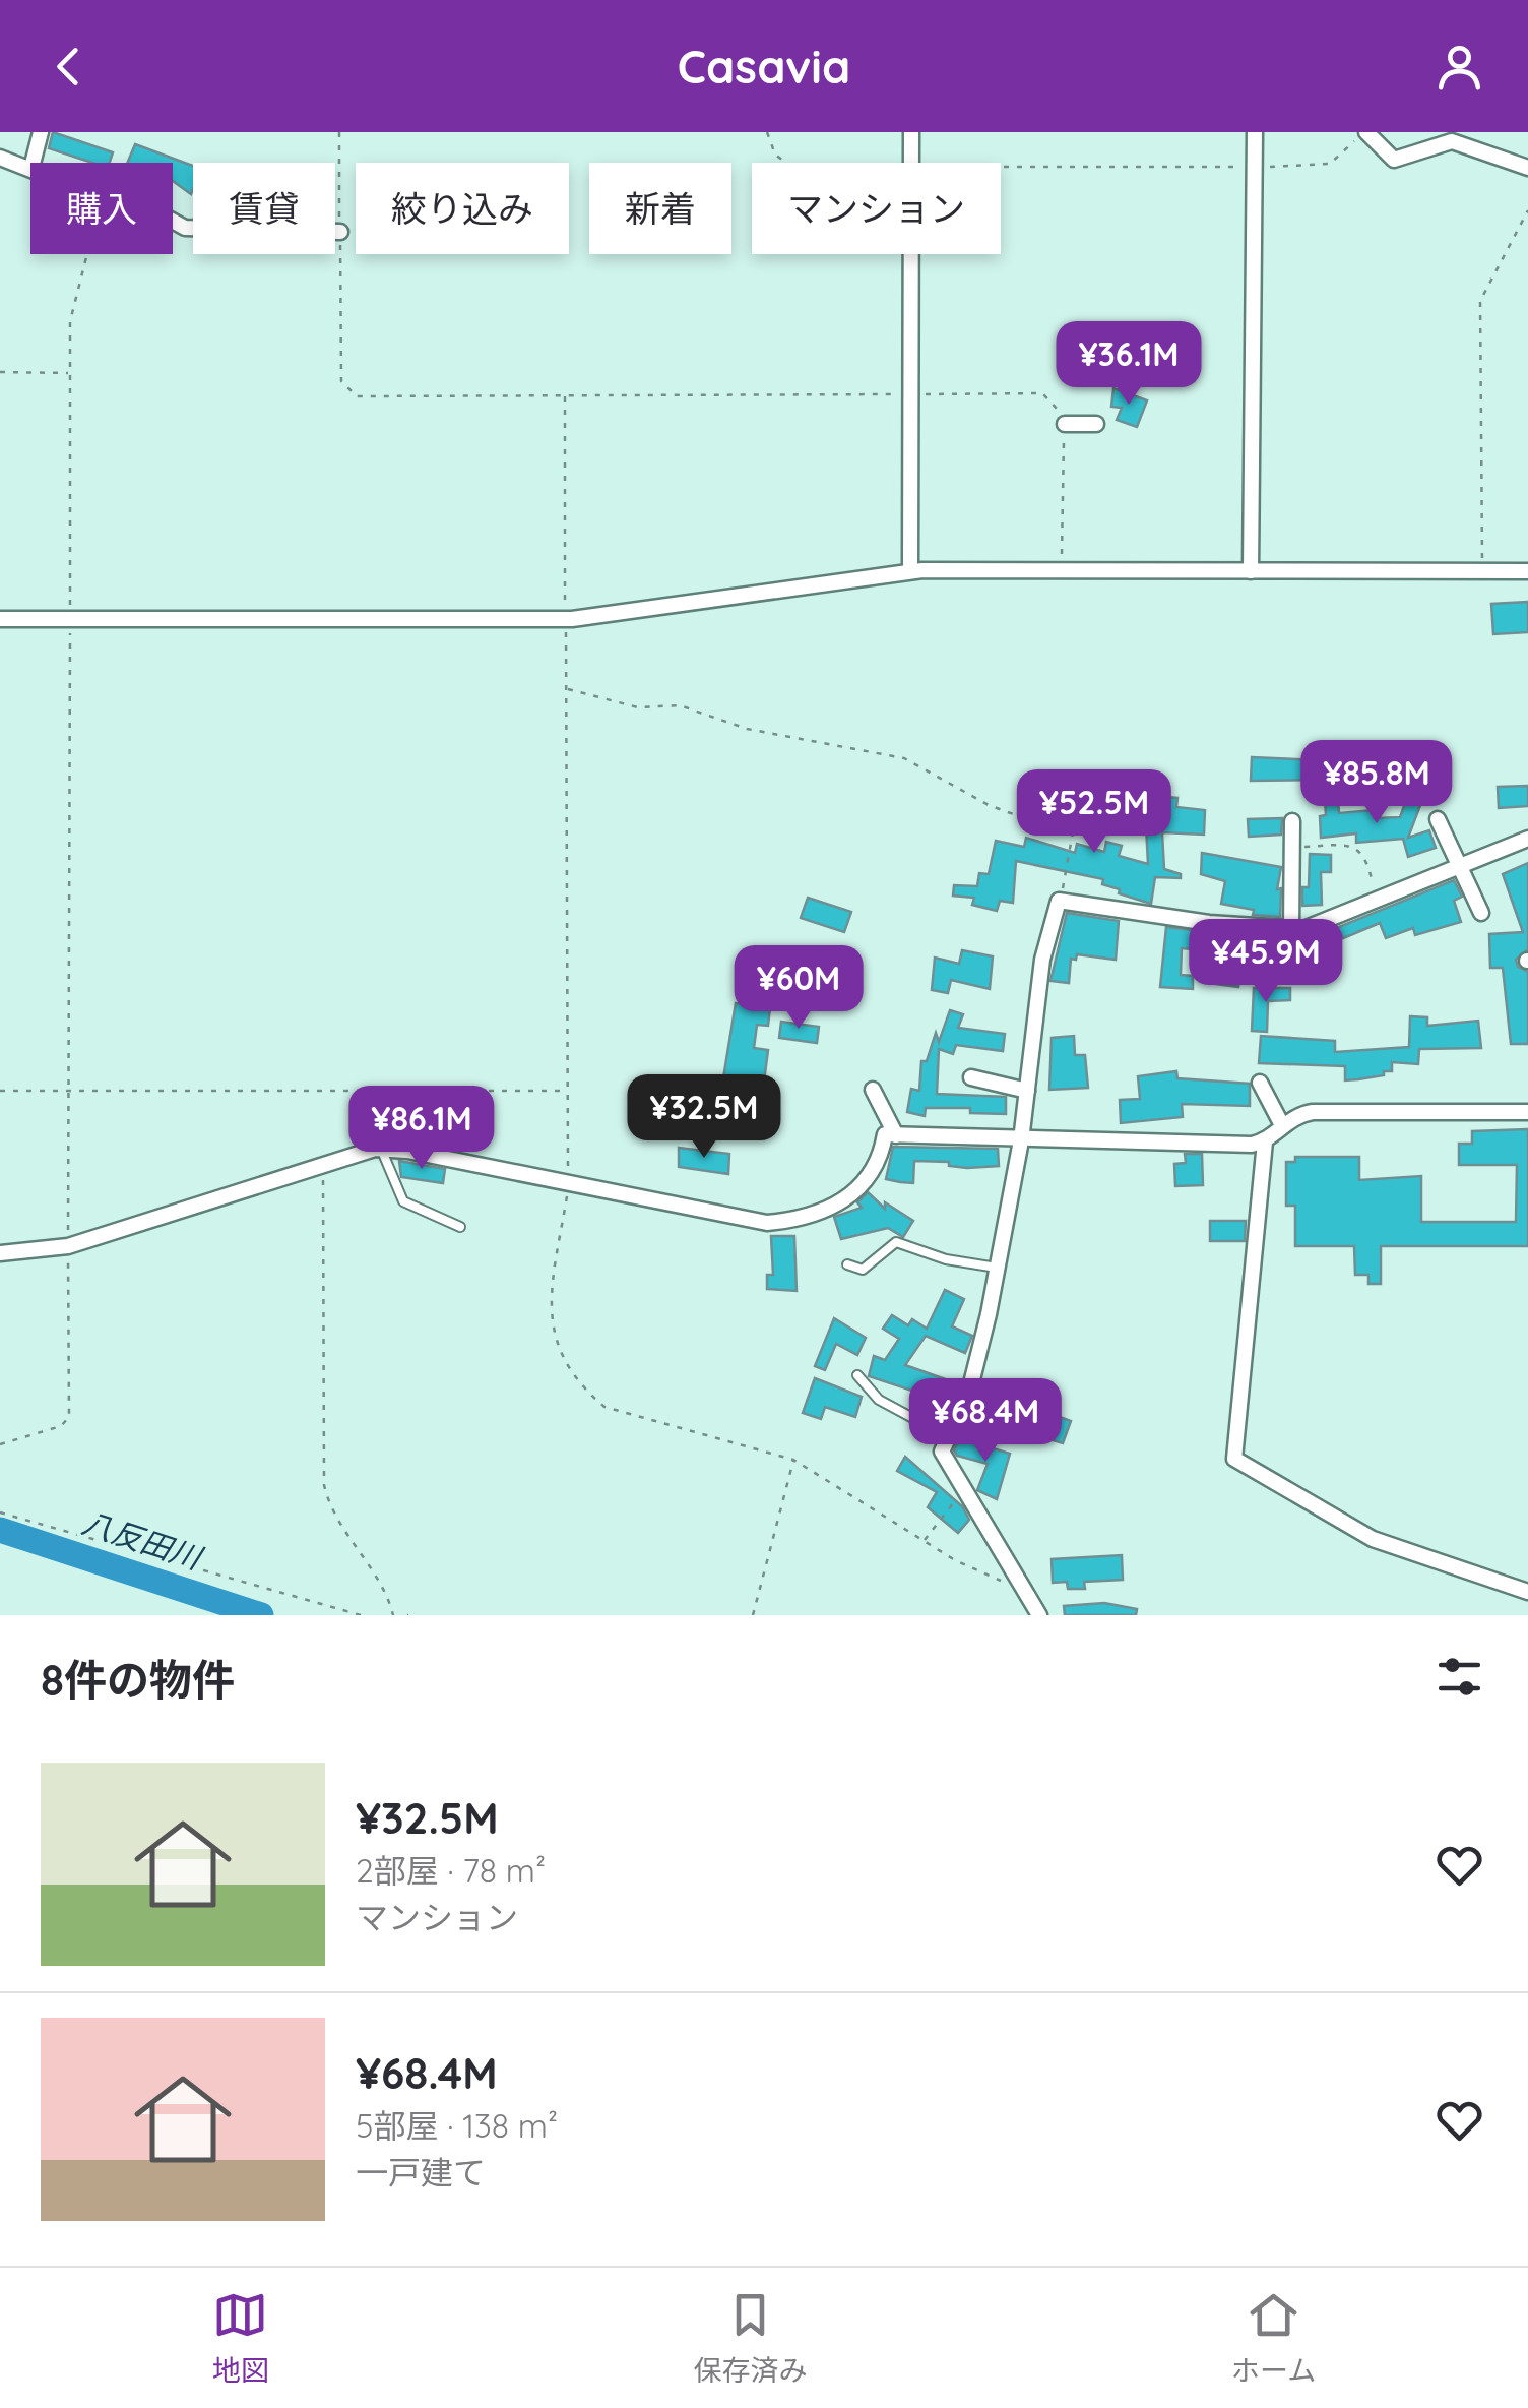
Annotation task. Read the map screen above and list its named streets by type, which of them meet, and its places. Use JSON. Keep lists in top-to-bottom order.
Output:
{
  "water": ["八反田川"],
  "page": {
    "header": "Casavia",
    "chip": [
      "購入",
      "賃貸",
      "絞り込み",
      "新着",
      "マンション"
    ],
    "price": [
      "¥36.1M",
      "¥85.8M",
      "¥52.5M",
      "¥45.9M",
      "¥60M",
      "¥32.5M",
      "¥86.1M",
      "¥68.4M"
    ],
    "heading": "8件の物件",
    "list": [
      {
        "name": "¥32.5M",
        "note": "2部屋 · 78 m² · マンション"
      },
      {
        "name": "¥68.4M",
        "note": "5部屋 · 138 m² · 一戸建て"
      }
    ],
    "tabs": ["地図", "保存済み", "ホーム"]
  }
}
